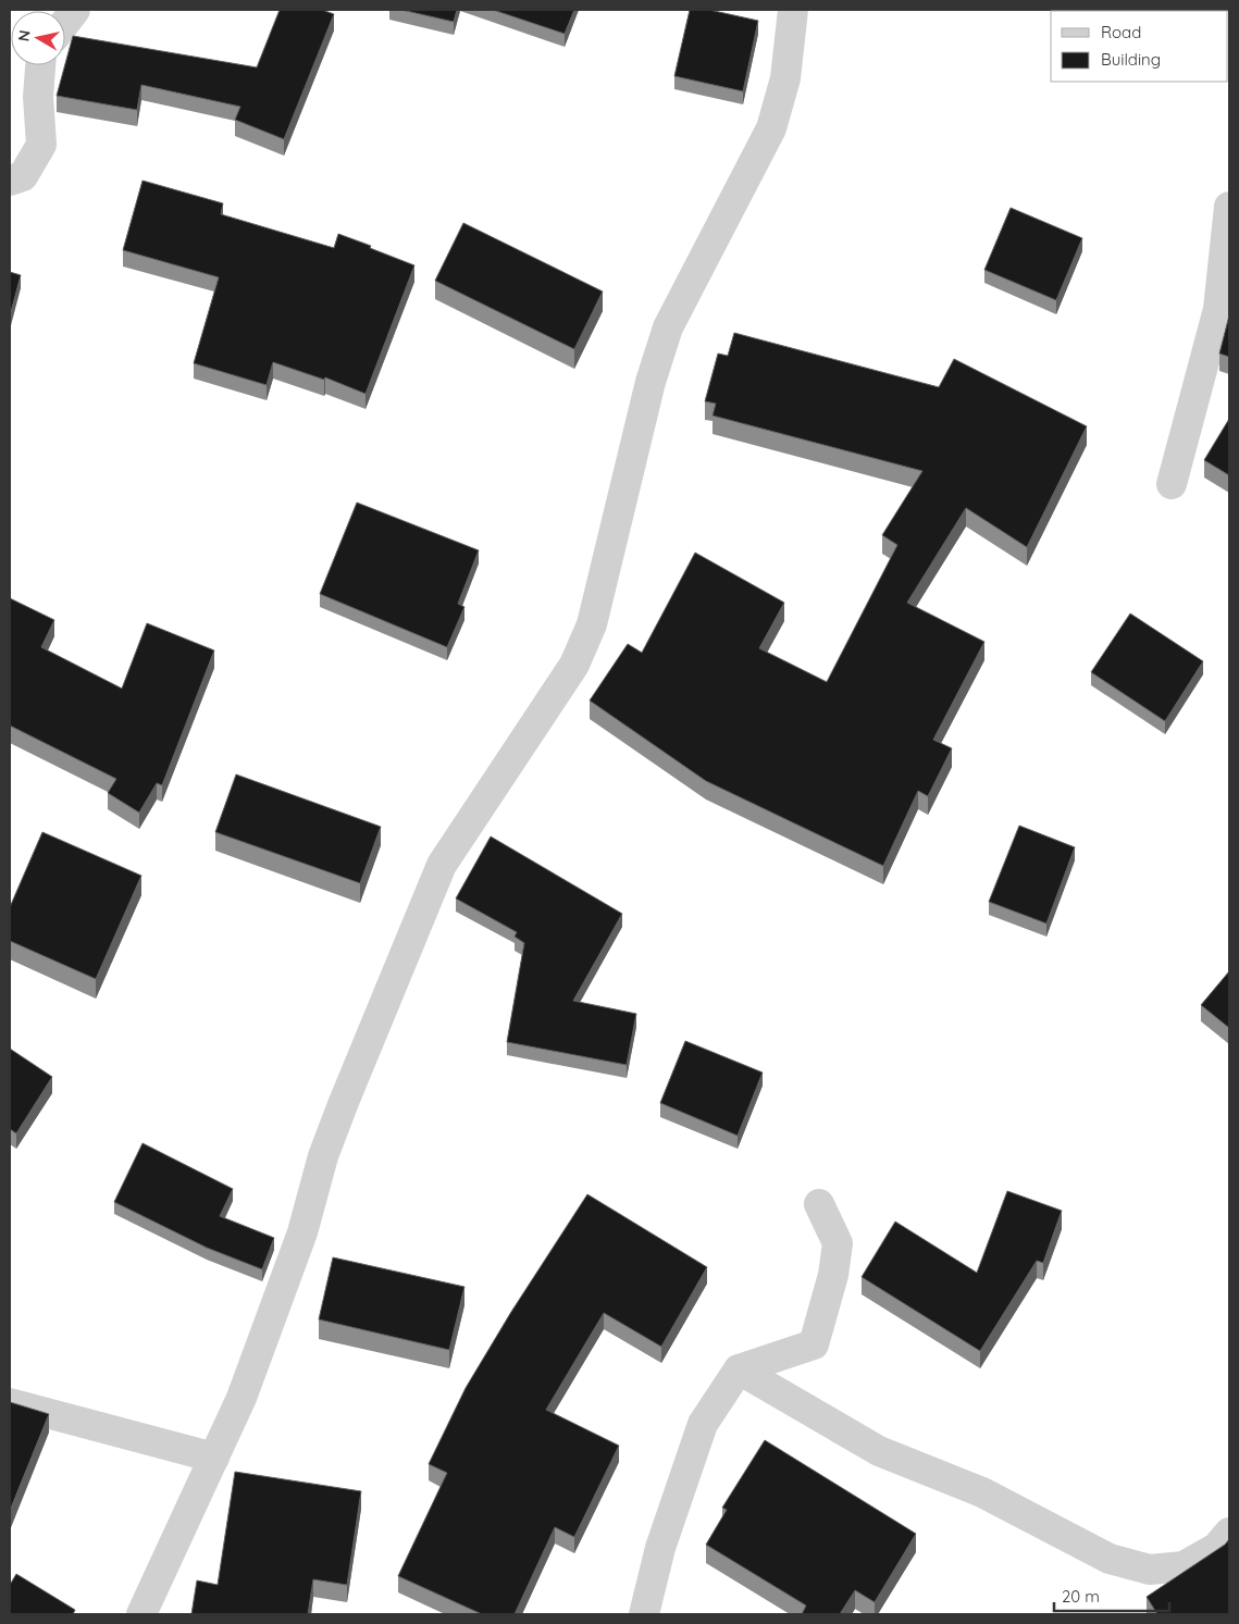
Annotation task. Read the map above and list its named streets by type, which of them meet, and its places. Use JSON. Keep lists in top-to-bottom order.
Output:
{
  "legend": ["Road", "Building"],
  "scale_bar": "20 m",
  "north": "left"
}
